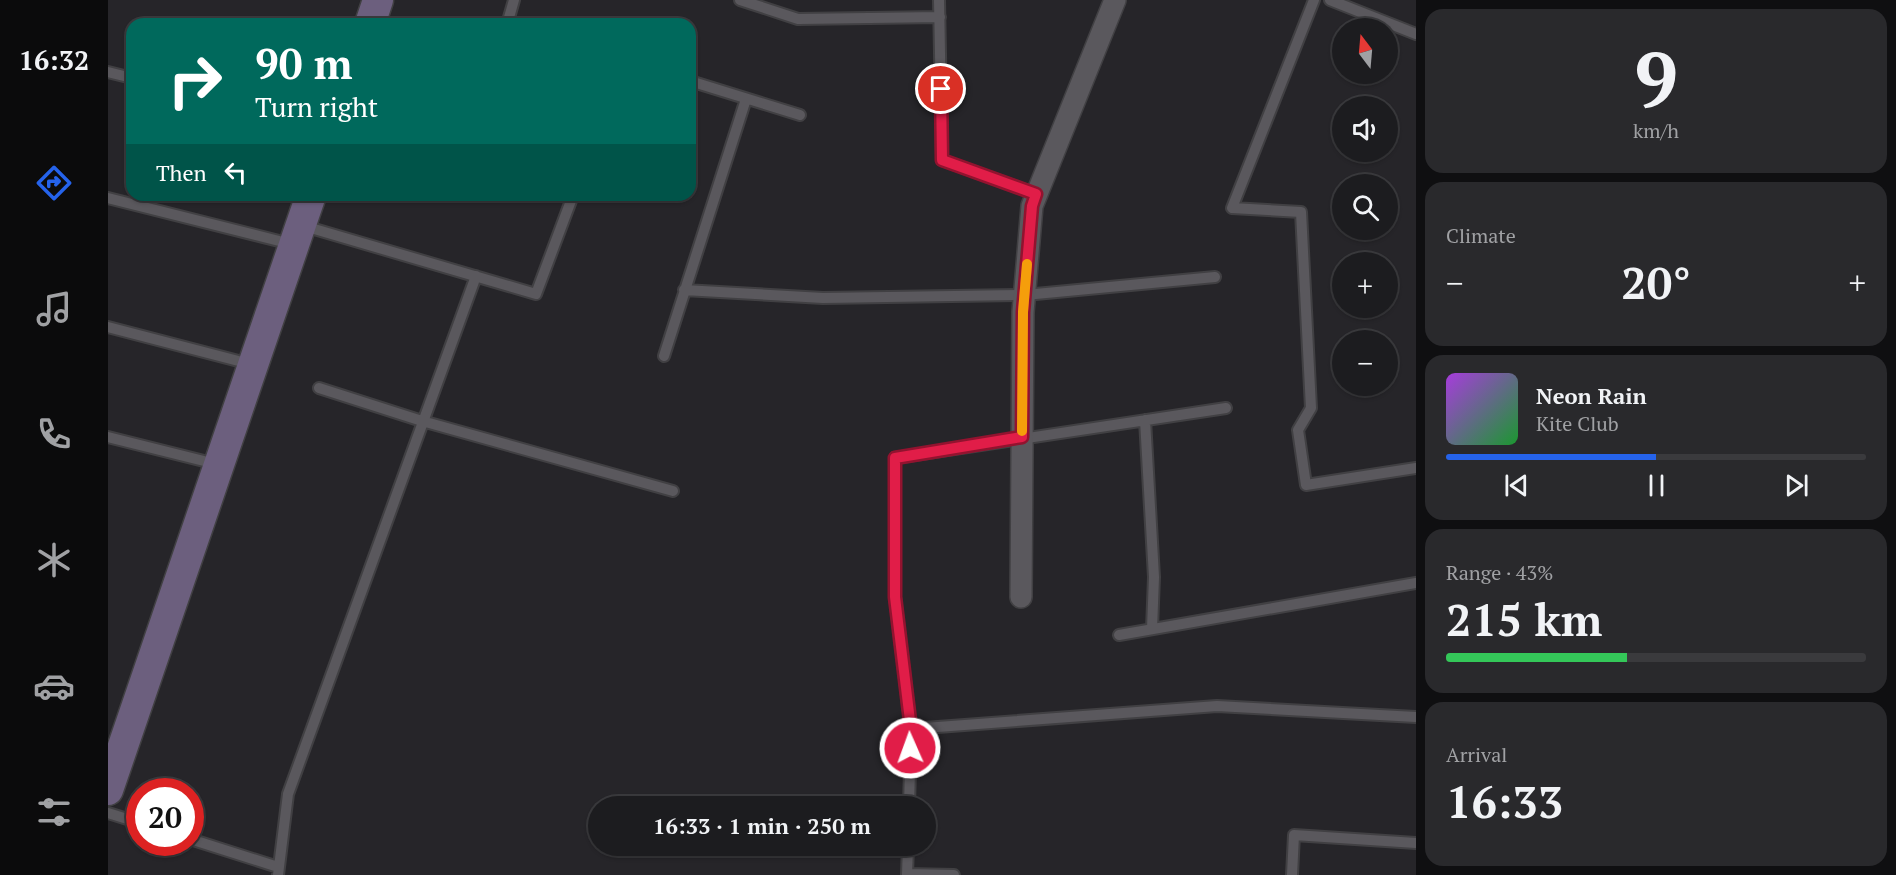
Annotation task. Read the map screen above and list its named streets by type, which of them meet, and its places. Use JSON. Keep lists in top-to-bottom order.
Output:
{
  "north": "top",
  "page": {
    "tabs": "16:32",
    "tile": [
      ["9", "km/h"],
      "Climate",
      ["Range · 43%", "215 km"],
      ["Arrival", "16:33"]
    ],
    "map_buttons": ["+", "−"],
    "turn": ["90 m", "Turn right"],
    "then": "Then",
    "heat": ["−", "20°", "+"],
    "song": ["Neon Rain", "Kite Club"],
    "limit": "20",
    "trip": "16:33 · 1 min · 250 m"
  }
}
